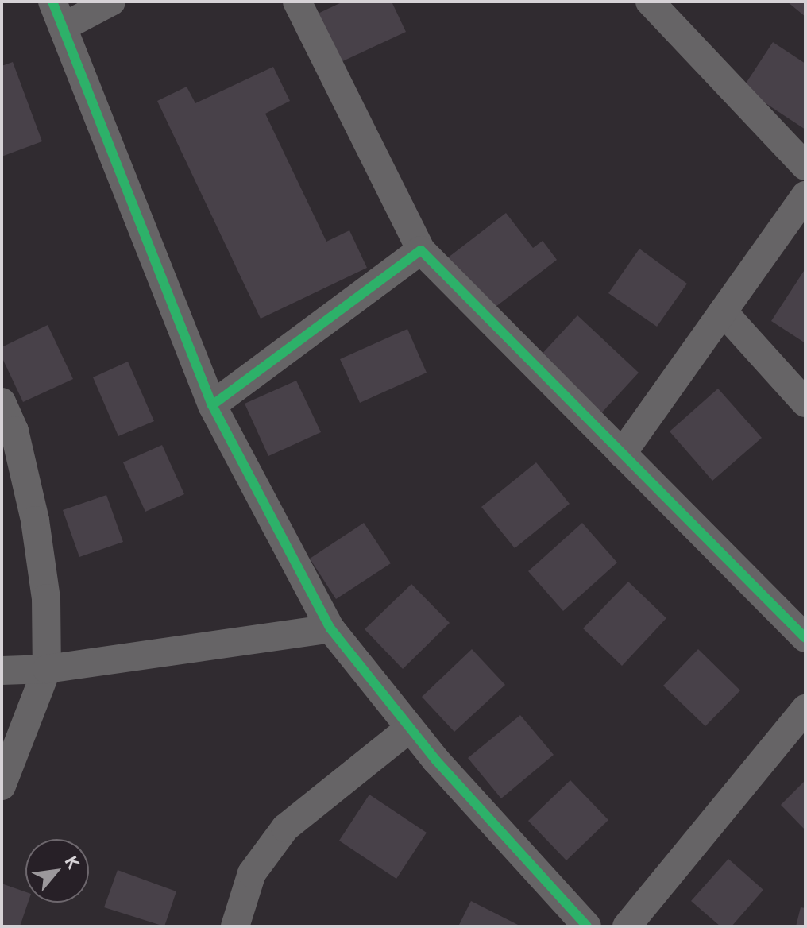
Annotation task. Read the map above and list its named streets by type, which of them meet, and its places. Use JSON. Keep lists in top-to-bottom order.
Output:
{
  "north": "top right"
}
